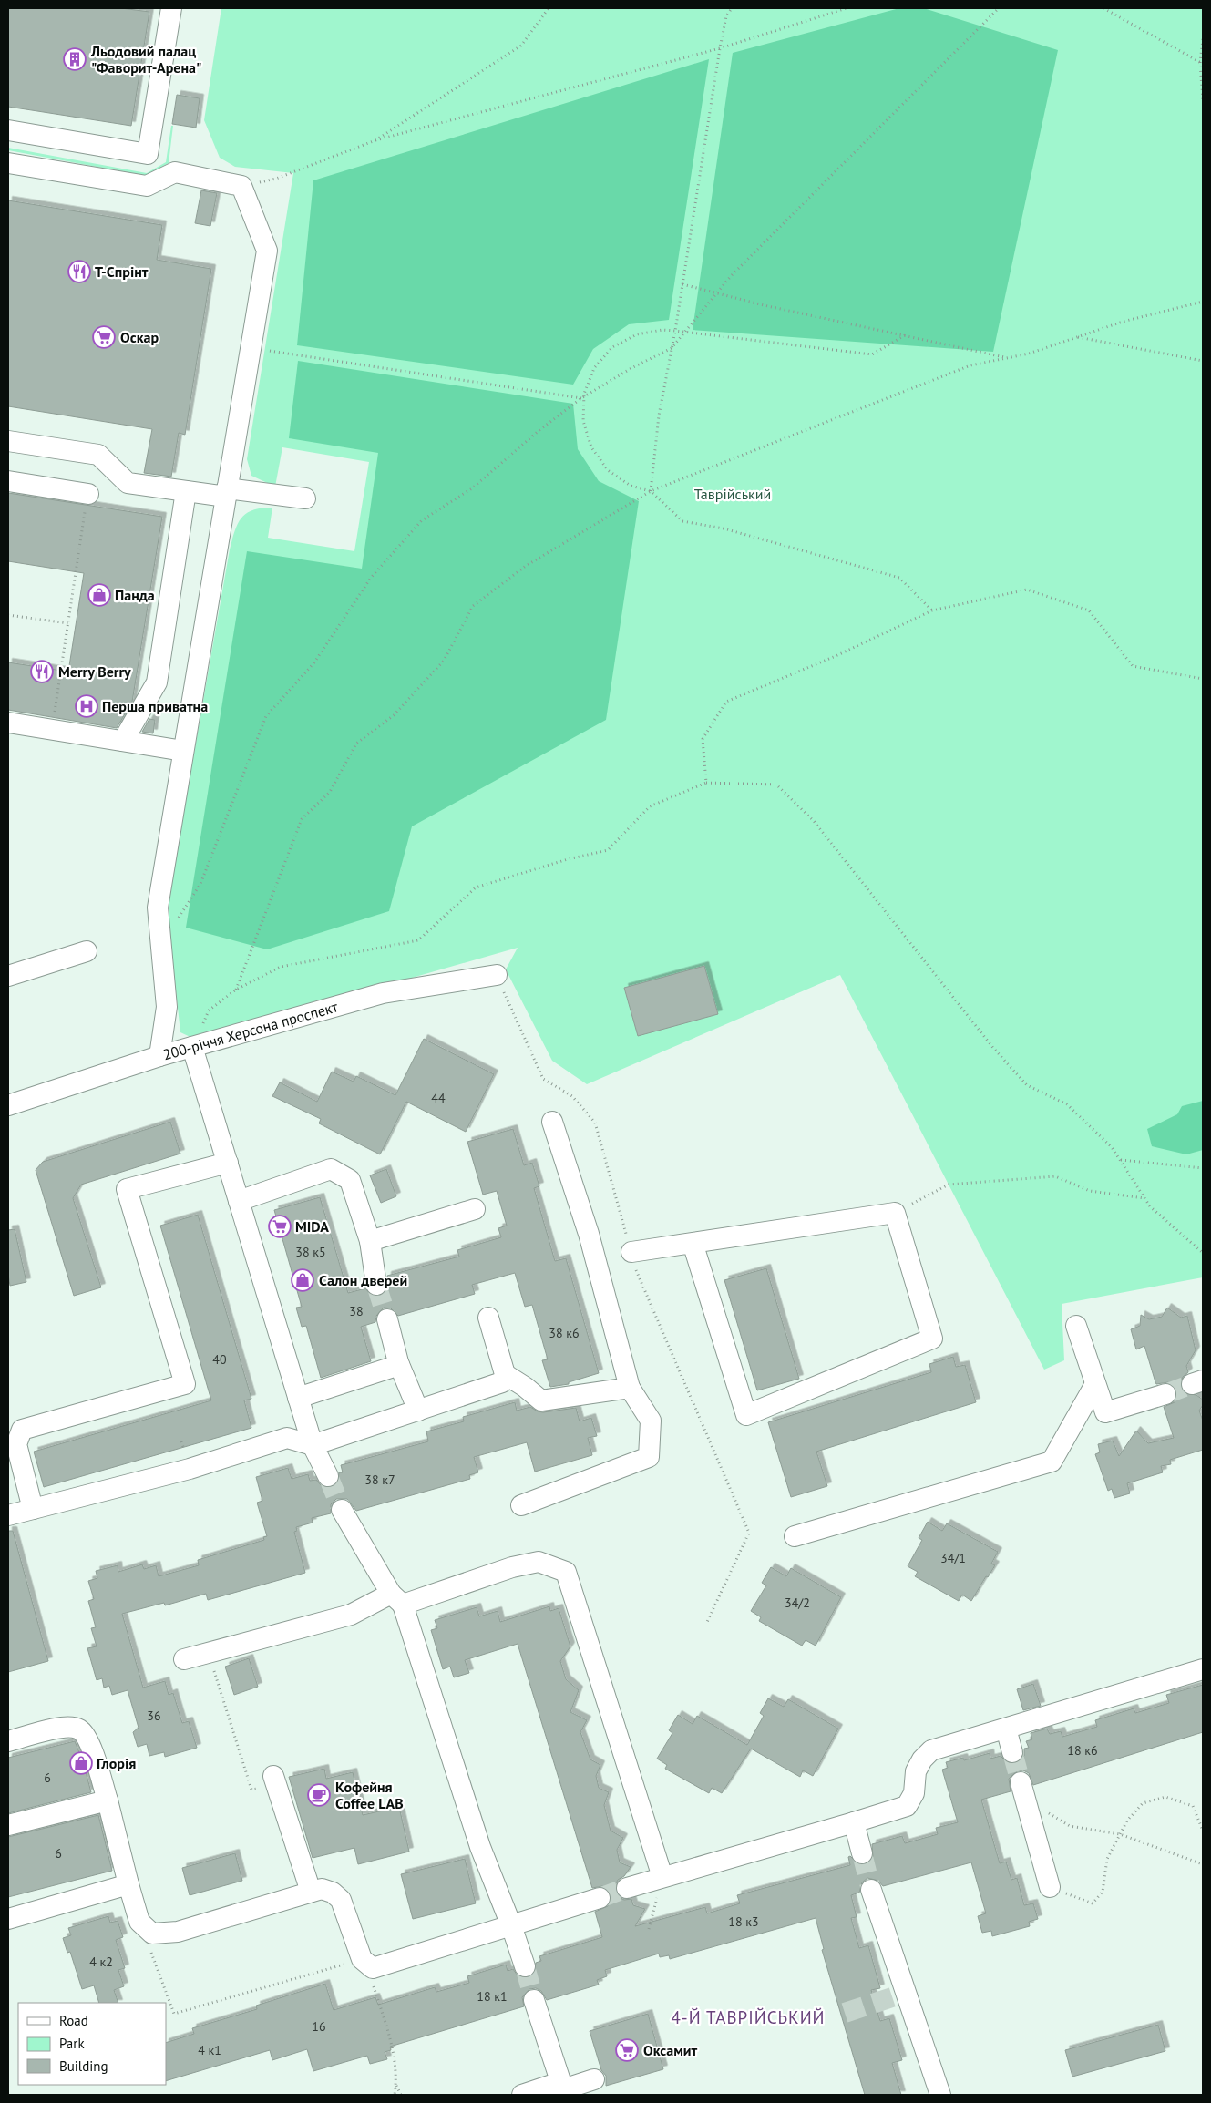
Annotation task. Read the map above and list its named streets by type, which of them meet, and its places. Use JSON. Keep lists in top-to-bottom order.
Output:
{
  "streets": {
    "street": ["200-річчя Херсона проспект"]
  },
  "districts": ["4-Й ТАВРІЙСЬКИЙ"],
  "parks": ["Таврійський"],
  "places": {
    "building": ["Льодовий палац \"Фаворит-Арена\""],
    "restaurant": ["Т-Спрінт", "Merry Berry"],
    "supermarket": ["Оскар", "MIDA", "Оксамит"],
    "shop": ["Панда", "Салон дверей", "Глорія"],
    "hospital": ["Перша приватна"],
    "cafe": ["Кофейня Coffee LAB"]
  },
  "house_numbers": [
    "44",
    "38 к5",
    "38",
    "38 к6",
    "40",
    "38 к7",
    "34/1",
    "34/2",
    "36",
    "18 к6",
    "6",
    "6",
    "18 к3",
    "4 к2",
    "18 к1",
    "16",
    "4 к1"
  ],
  "legend": ["Road", "Park", "Building"]
}
